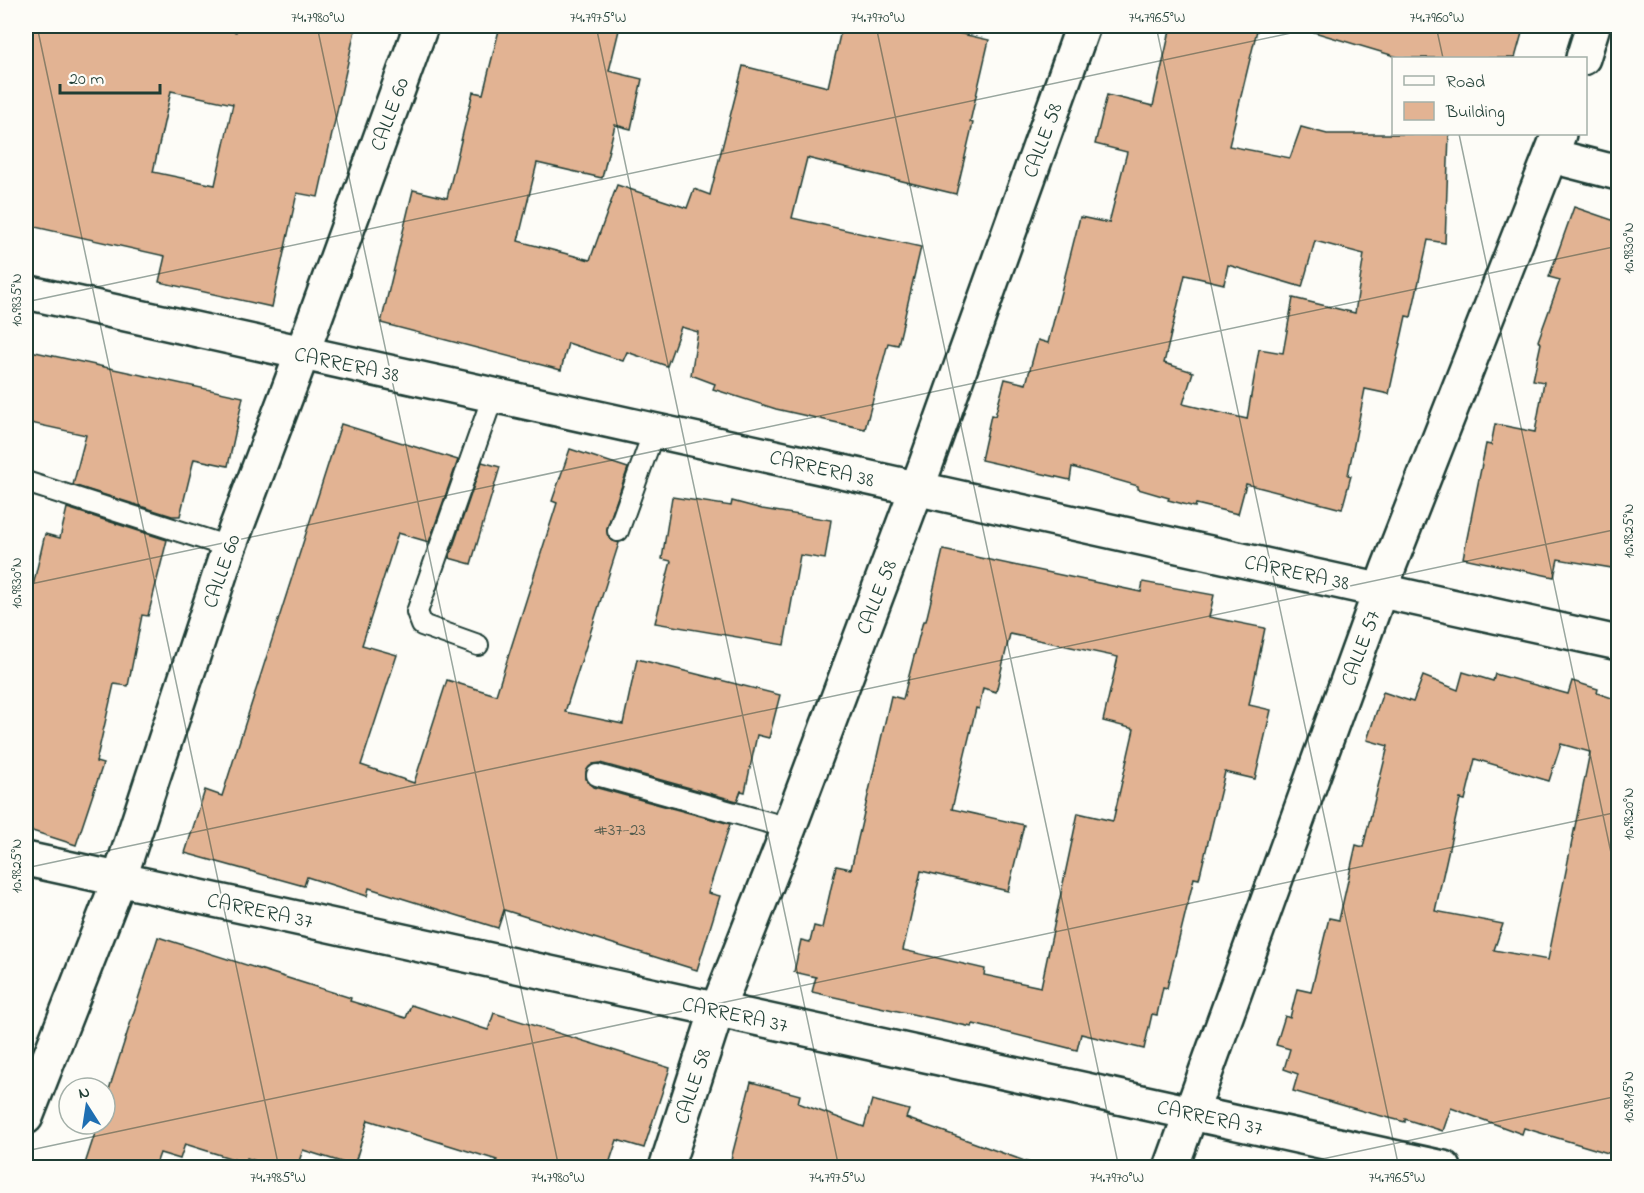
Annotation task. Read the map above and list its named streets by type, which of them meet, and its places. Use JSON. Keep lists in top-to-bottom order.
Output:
{
  "streets": {
    "street": [
      "CALLE 60",
      "CALLE 58",
      "CARRERA 38",
      "CALLE 57",
      "CARRERA 37"
    ]
  },
  "crossings": [
    ["CALLE 60", "CARRERA 38"],
    ["CALLE 60", "CARRERA 37"],
    ["CALLE 58", "CARRERA 38"],
    ["CALLE 58", "CARRERA 37"],
    ["CARRERA 38", "CALLE 57"],
    ["CALLE 57", "CARRERA 37"]
  ],
  "house_numbers": ["#37-23"],
  "legend": ["Road", "Building"],
  "scale_bar": "20 m",
  "north": "top",
  "coordinates": [
    "74.7980°W",
    "74.7975°W",
    "74.7970°W",
    "74.7965°W",
    "74.7960°W",
    "10.9830°N",
    "10.9835°N",
    "10.9825°N",
    "10.9820°N",
    "10.9815°N",
    "74.7985°W"
  ]
}
